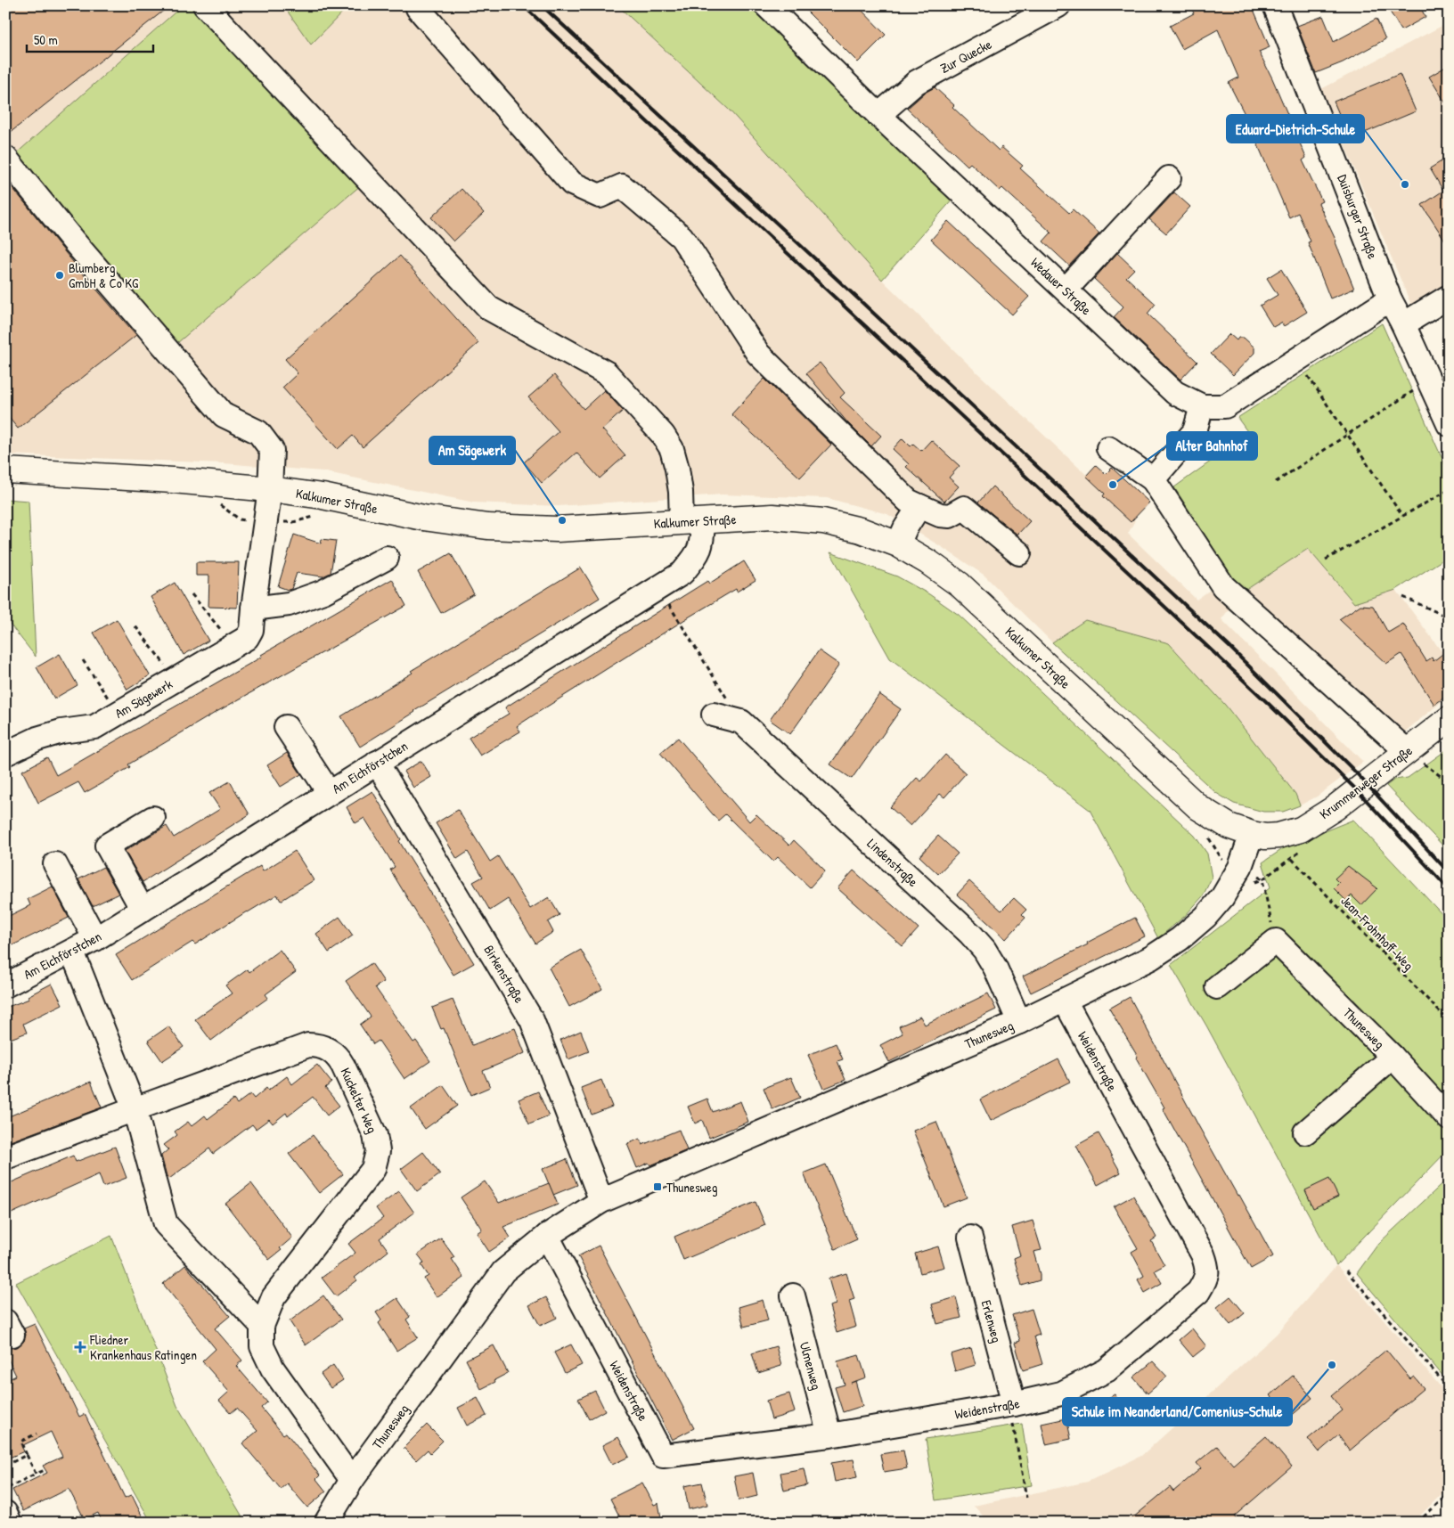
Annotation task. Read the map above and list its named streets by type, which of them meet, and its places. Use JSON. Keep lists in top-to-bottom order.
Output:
{
  "streets": {
    "main road": ["Kalkumer Straße", "Krummenweger Straße"],
    "street": [
      "Zur Quecke",
      "Duisburger Straße",
      "Wedauer Straße",
      "Am Sägewerk",
      "Am Eichförstchen",
      "Lindenstraße",
      "Birkenstraße",
      "Thunesweg",
      "Weidenstraße",
      "Kuckelter Weg",
      "Erlenweg",
      "Ulmenweg"
    ],
    "path": ["Jean-Frohnhoff-Weg"]
  },
  "crossings": [
    ["Zur Quecke", "Wedauer Straße"],
    ["Duisburger Straße", "Wedauer Straße"],
    ["Kalkumer Straße", "Am Sägewerk"],
    ["Kalkumer Straße", "Am Eichförstchen"],
    ["Kalkumer Straße", "Krummenweger Straße"],
    ["Kalkumer Straße", "Thunesweg"],
    ["Am Eichförstchen", "Birkenstraße"],
    ["Lindenstraße", "Thunesweg"],
    ["Jean-Frohnhoff-Weg", "Thunesweg"],
    ["Birkenstraße", "Thunesweg"],
    ["Thunesweg", "Weidenstraße"],
    ["Thunesweg", "Kuckelter Weg"],
    ["Weidenstraße", "Erlenweg"],
    ["Weidenstraße", "Ulmenweg"]
  ],
  "places": {
    "other": [
      "Eduard-Dietrich-Schule",
      "Blumberg GmbH & Co KG",
      "Alter Bahnhof",
      "Am Sägewerk",
      "Schule im Neanderland/Comenius-Schule"
    ],
    "transit": ["Thunesweg"],
    "health": ["Fliedner Krankenhaus Ratingen"]
  },
  "scale_bar": "50 m"
}
